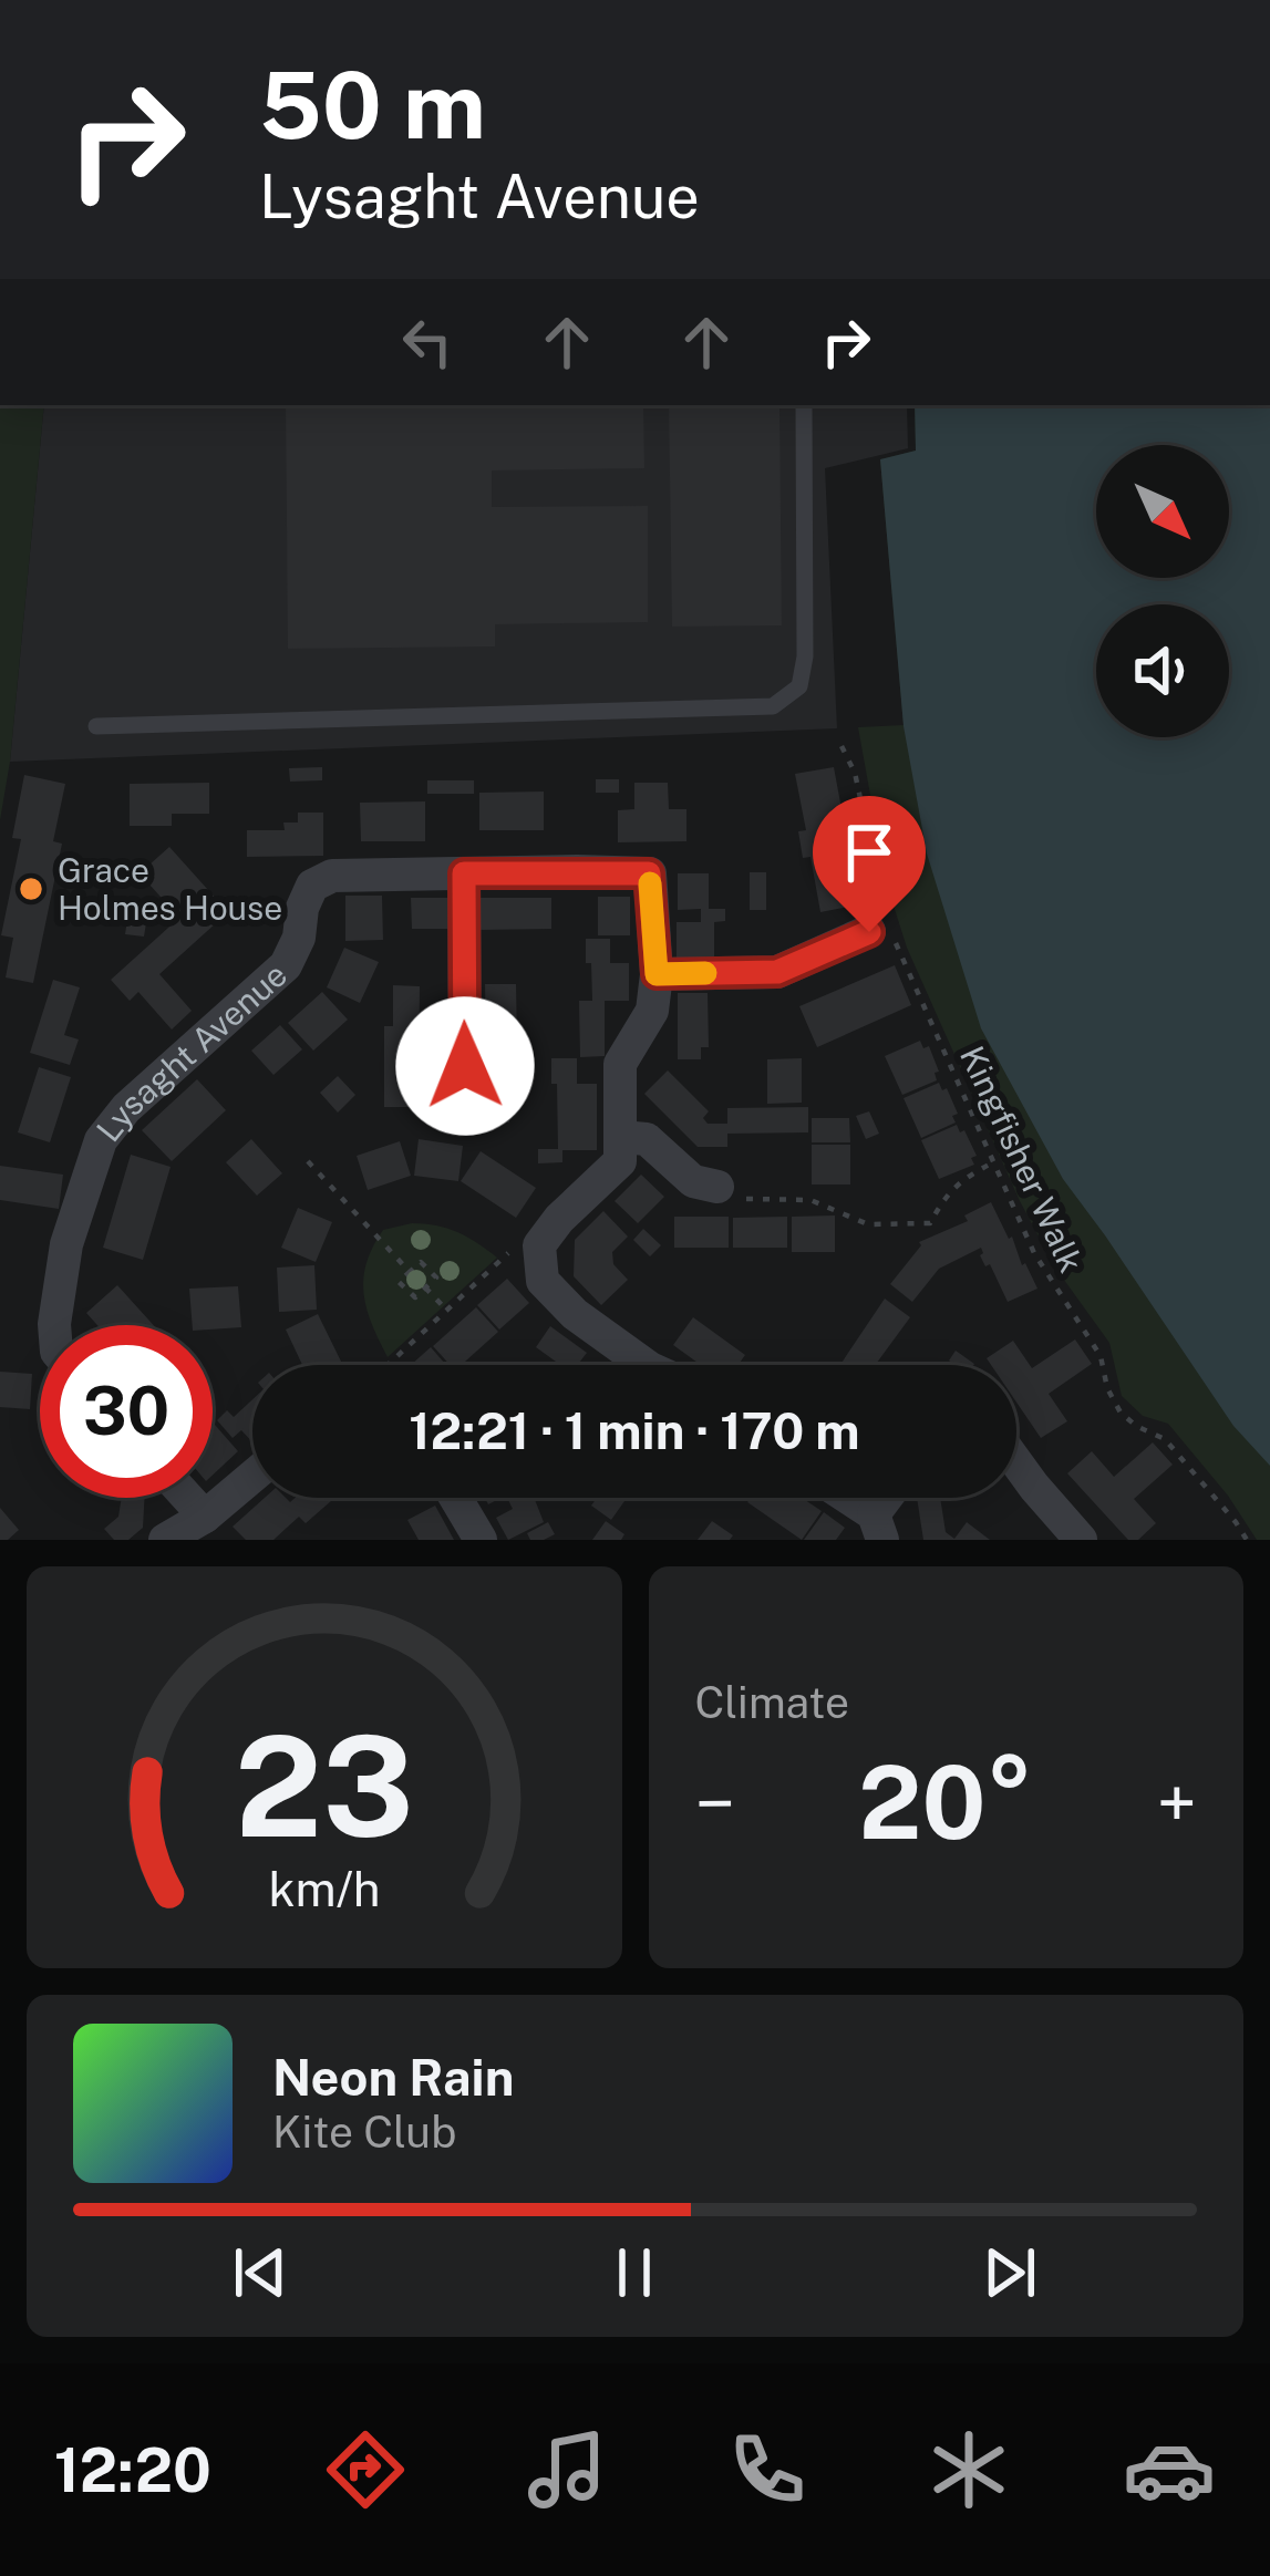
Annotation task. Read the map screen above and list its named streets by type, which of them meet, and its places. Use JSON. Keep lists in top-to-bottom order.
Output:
{
  "streets": {
    "street": ["Lysaght Avenue"],
    "path": ["Kingfisher Walk"]
  },
  "places": ["Grace Holmes House"],
  "north": "bottom right",
  "page": {
    "turn": ["50 m", "Lysaght Avenue"],
    "limit": "30",
    "trip": "12:21 · 1 min · 170 m",
    "tile": "Climate",
    "heat": ["−", "20°", "+"],
    "song": ["Neon Rain", "Kite Club"],
    "tabs": "12:20",
    "gauge": ["23", "km/h"]
  }
}
